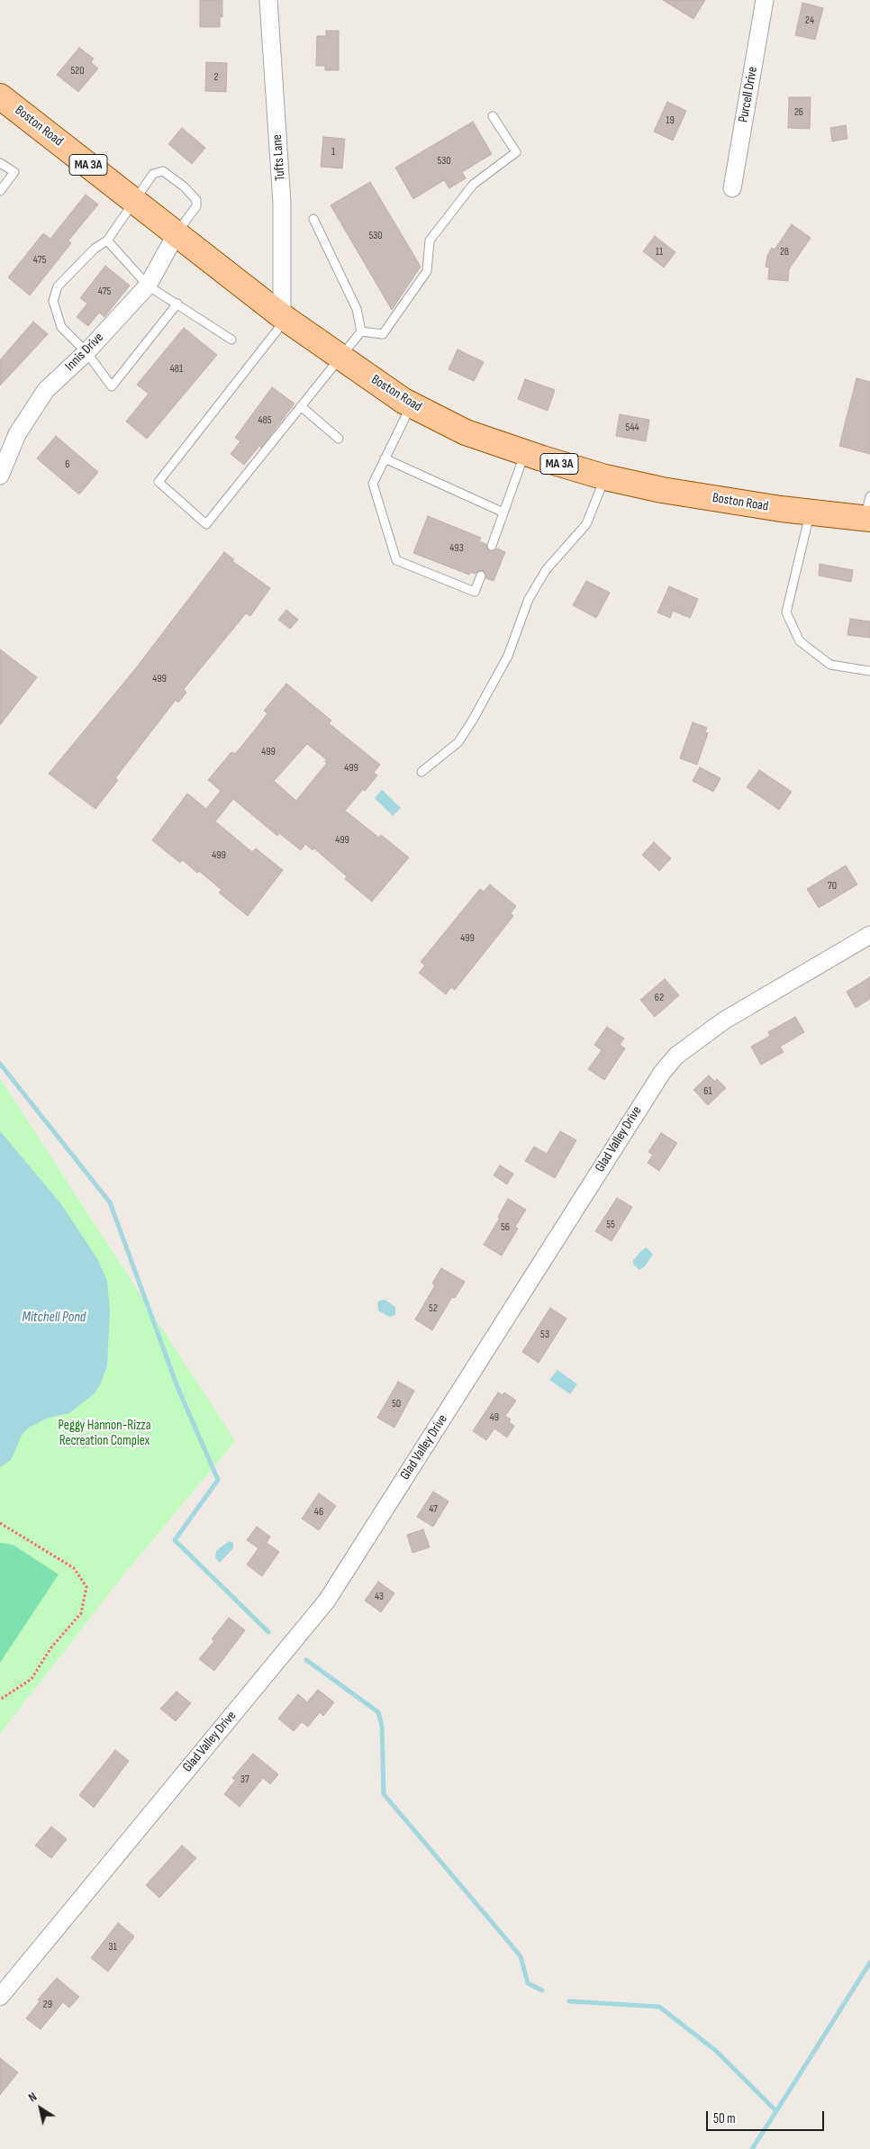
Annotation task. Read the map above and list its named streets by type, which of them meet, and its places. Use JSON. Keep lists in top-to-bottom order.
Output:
{
  "streets": {
    "main road": ["Boston Road", "MA 3A"],
    "street": [
      "Purcell Drive",
      "Tufts Lane",
      "Innis Drive",
      "Glad Valley Drive"
    ]
  },
  "crossings": [
    ["Boston Road", "Tufts Lane"],
    ["Boston Road", "Innis Drive"]
  ],
  "water": ["Mitchell Pond"],
  "parks": ["Peggy Hannon-Rizza Recreation Complex"],
  "house_numbers": [
    "24",
    "520",
    "2",
    "26",
    "19",
    "1",
    "530",
    "530",
    "11",
    "28",
    "475",
    "475",
    "481",
    "485",
    "544",
    "6",
    "493",
    "499",
    "499",
    "499",
    "499",
    "499",
    "70",
    "499",
    "62",
    "61",
    "55",
    "56",
    "52",
    "53",
    "50",
    "49",
    "47",
    "46",
    "43",
    "37",
    "31",
    "29"
  ],
  "scale_bar": "50 m",
  "north": "top left"
}
